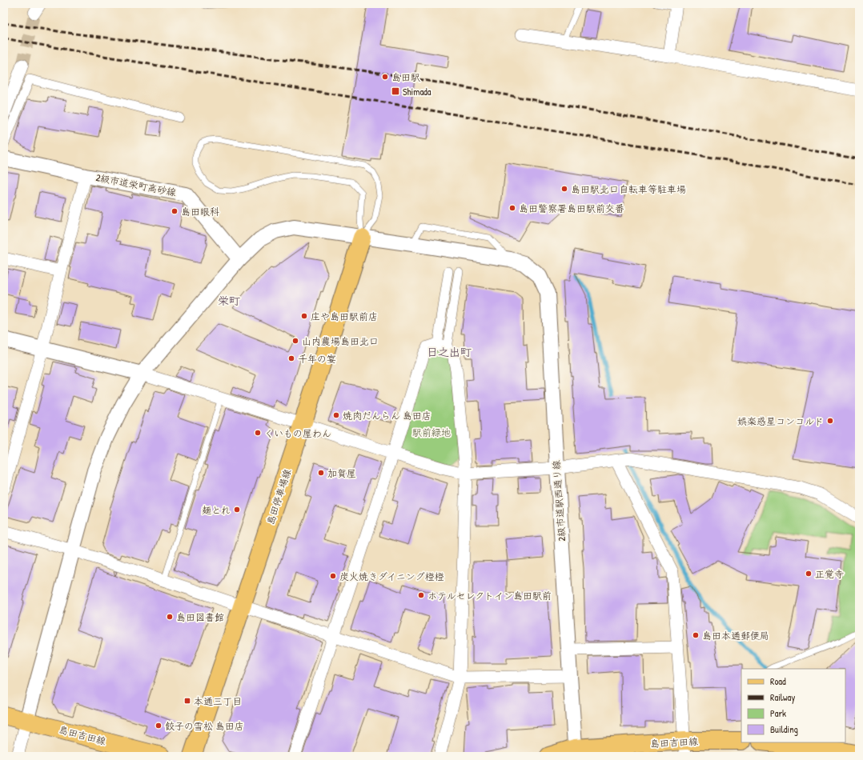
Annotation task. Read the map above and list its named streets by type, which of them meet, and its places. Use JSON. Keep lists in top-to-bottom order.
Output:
{
  "streets": {
    "main road": ["島田停車場線", "島田吉田線"],
    "street": ["2級市道栄町高砂線", "2級市道駅西通り線"]
  },
  "crossings": [
    ["2級市道駅西通り線", "島田吉田線"]
  ],
  "districts": ["栄町", "日之出町"],
  "parks": ["駅前緑地"],
  "places": {
    "other": [
      "島田駅",
      "島田駅北口自転車等駐車場",
      "島田警察署島田駅前交番",
      "島田眼科",
      "庄や島田駅前店",
      "山内農場島田北口",
      "千年の宴",
      "焼肉だんらん 島田店",
      "娯楽惑星コンコルド",
      "くいもの屋わん",
      "加賀屋",
      "麺とれ",
      "正覚寺",
      "炭火焼きダイニング橙橙",
      "ホテルセレクトイン島田駅前",
      "島田図書館",
      "島田本通郵便局",
      "餃子の雪松 島田店"
    ],
    "transit": ["Shimada", "本通三丁目"]
  },
  "legend": [
    "Road",
    "Railway",
    "Park",
    "Building"
  ]
}
